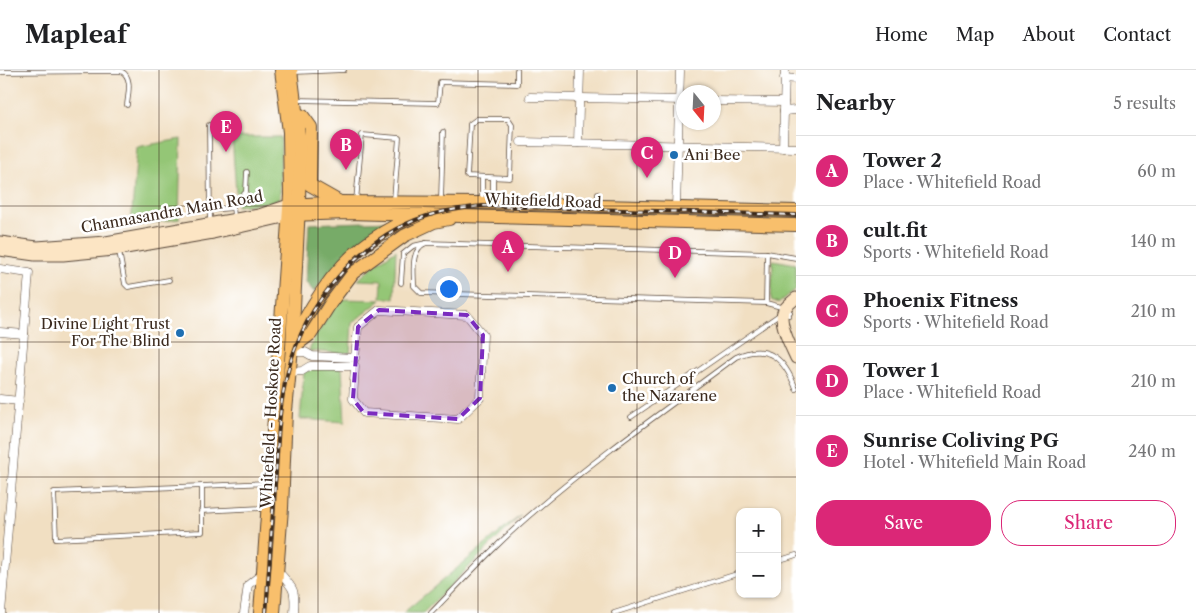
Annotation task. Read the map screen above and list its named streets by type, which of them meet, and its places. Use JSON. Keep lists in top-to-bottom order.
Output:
{
  "streets": {
    "main road": ["Whitefield Road", "Channasandra Main Road", "Whitefield - Hoskote Road"]
  },
  "crossings": [
    ["Whitefield Road", "Channasandra Main Road"],
    ["Whitefield Road", "Whitefield - Hoskote Road"],
    ["Channasandra Main Road", "Whitefield - Hoskote Road"]
  ],
  "places": ["Ani Bee", "Divine Light Trust For The Blind", "Church of the Nazarene"],
  "north": "bottom",
  "page": {
    "header": "Mapleaf",
    "nav": [
      "Home",
      "Map",
      "About",
      "Contact"
    ],
    "heading": ["Nearby", "5 results"],
    "pins": [
      "E",
      "B",
      "C",
      "A",
      "D"
    ],
    "list": [
      {
        "mark": "A",
        "name": "Tower 2",
        "note": "Place · Whitefield Road",
        "value": "60 m"
      },
      {
        "mark": "B",
        "name": "cult.fit",
        "note": "Sports · Whitefield Road",
        "value": "140 m"
      },
      {
        "mark": "C",
        "name": "Phoenix Fitness",
        "note": "Sports · Whitefield Road",
        "value": "210 m"
      },
      {
        "mark": "D",
        "name": "Tower 1",
        "note": "Place · Whitefield Road",
        "value": "210 m"
      },
      {
        "mark": "E",
        "name": "Sunrise Coliving PG",
        "note": "Hotel · Whitefield Main Road",
        "value": "240 m"
      }
    ],
    "buttons": ["Save", "Share"],
    "map_buttons": ["+", "−"]
  }
}
